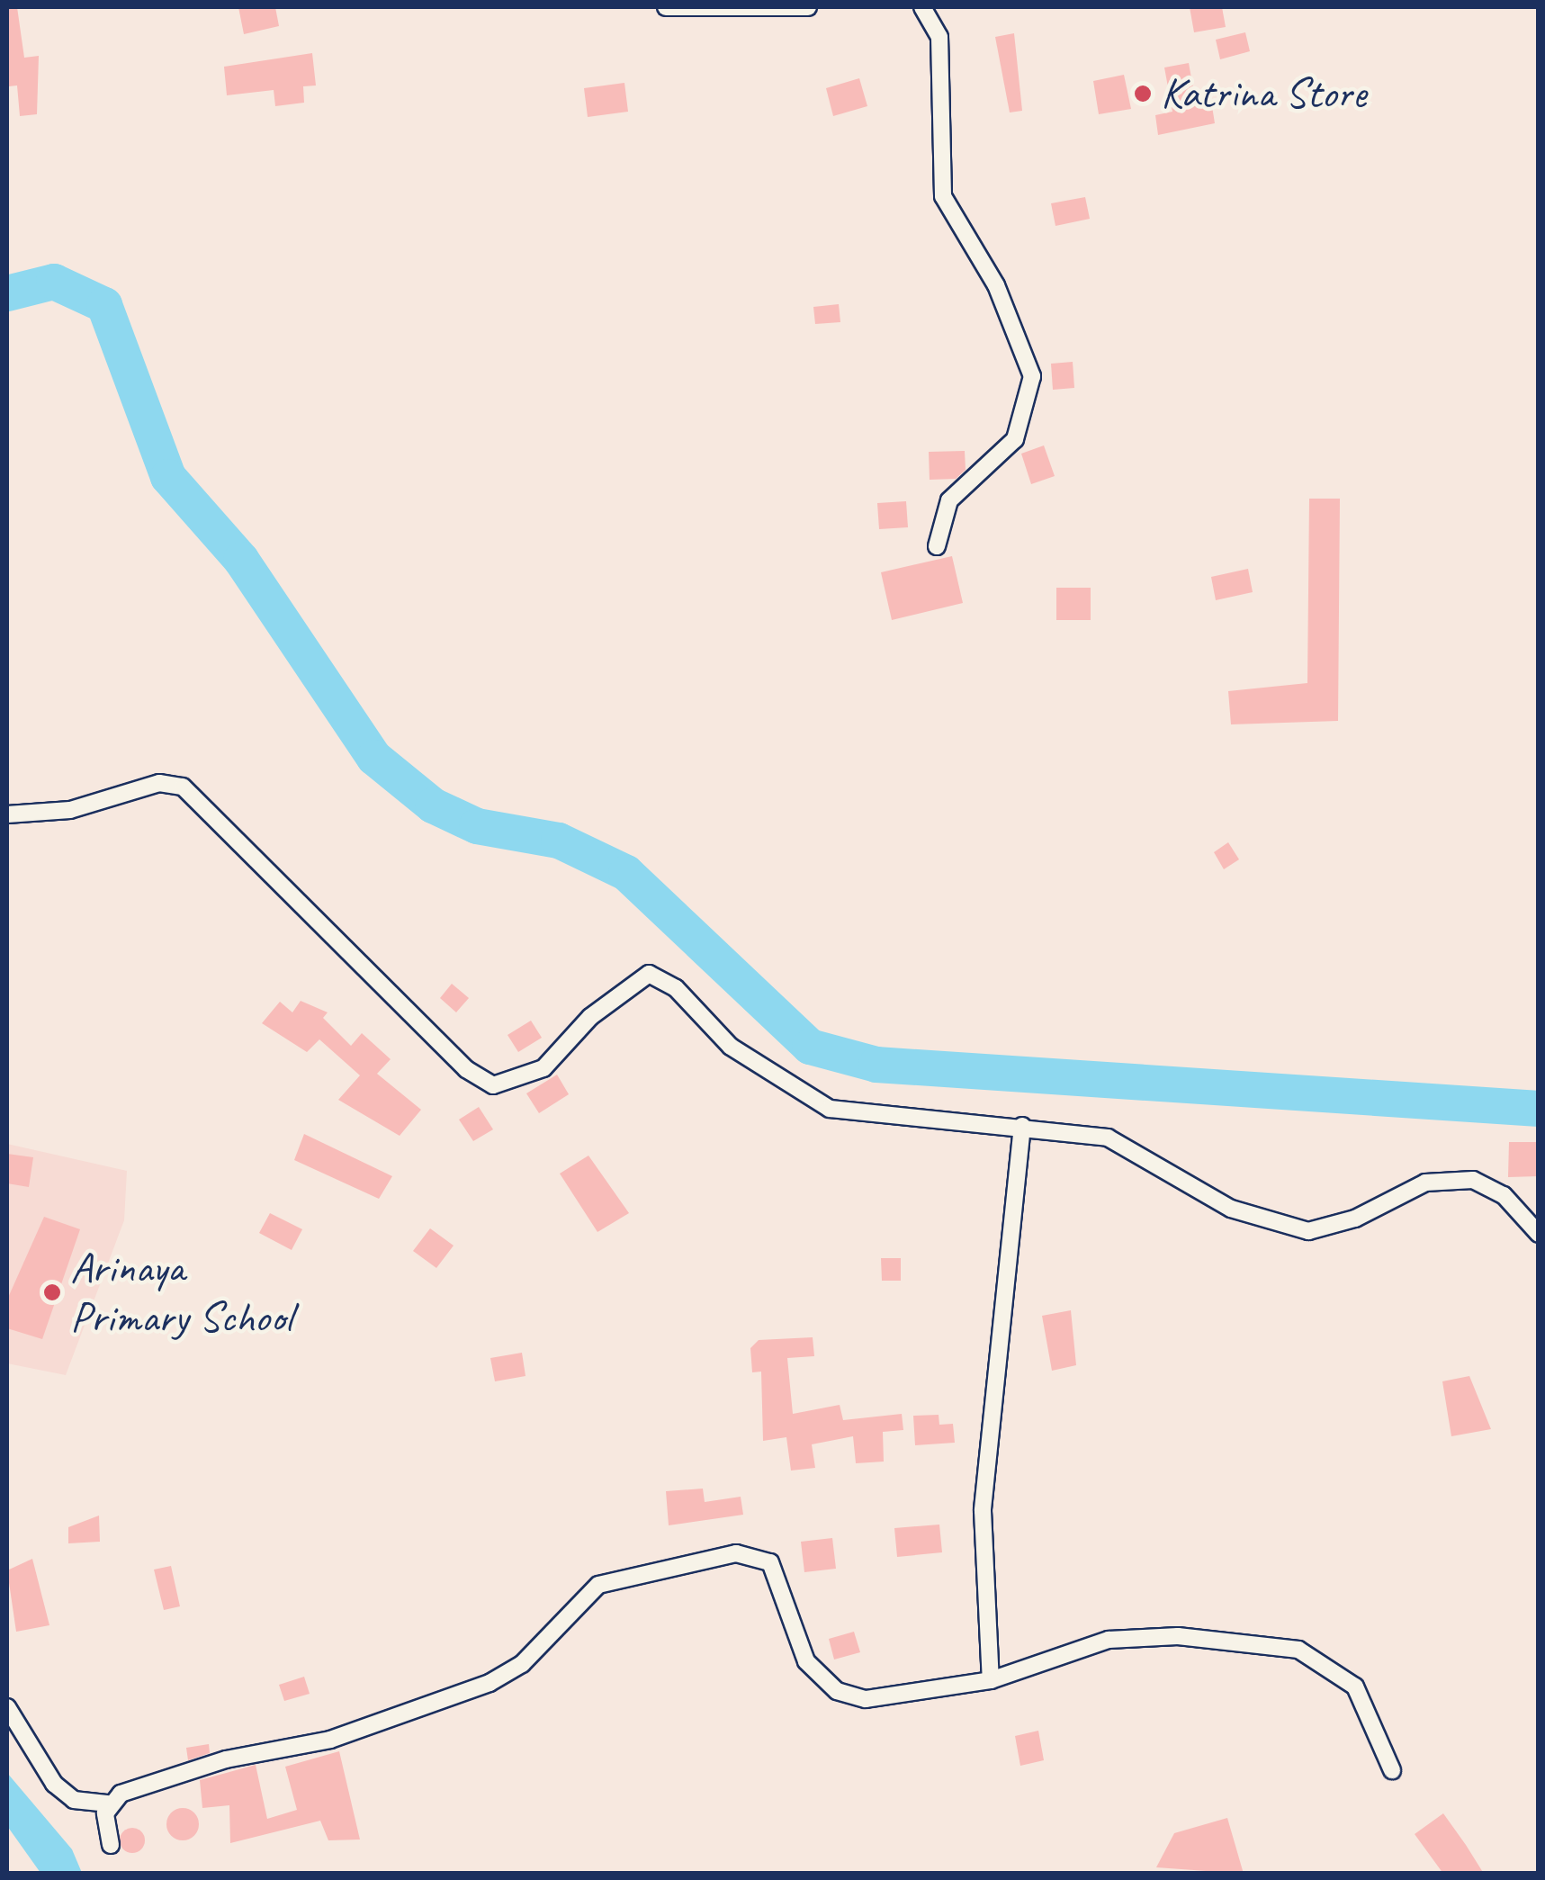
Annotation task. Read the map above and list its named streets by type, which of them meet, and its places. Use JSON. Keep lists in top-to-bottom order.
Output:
{
  "places": ["Katrina Store", "Arinaya Primary School"]
}
